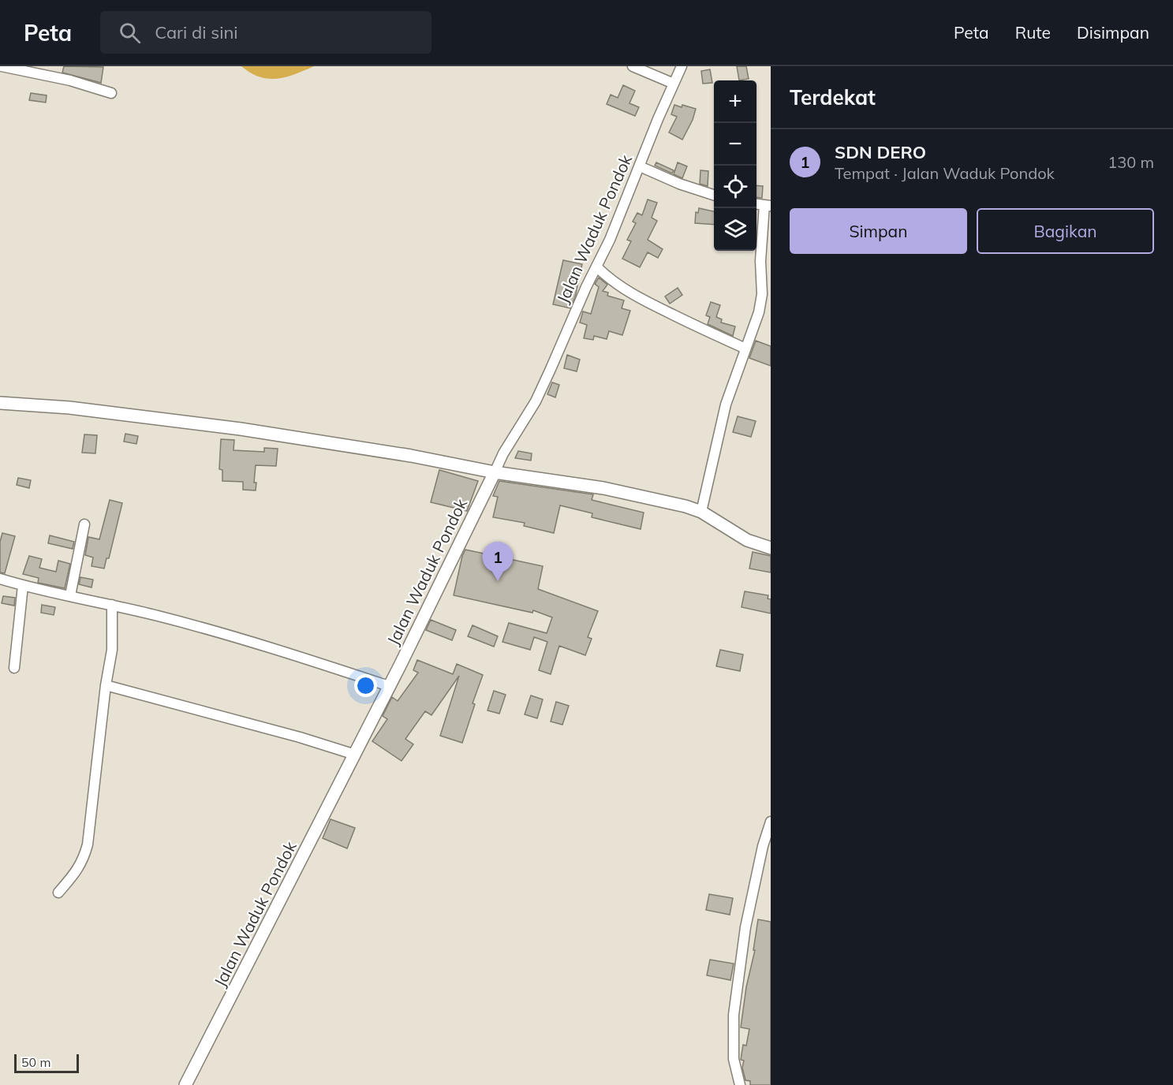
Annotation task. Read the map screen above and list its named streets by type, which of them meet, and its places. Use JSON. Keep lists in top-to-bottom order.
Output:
{
  "streets": {
    "street": ["Jalan Waduk Pondok"]
  },
  "scale_bar": "50 m",
  "page": {
    "header": "Peta",
    "search": "Cari di sini",
    "nav": ["Peta", "Rute", "Disimpan"],
    "heading": "Terdekat",
    "map_buttons": ["+", "−"],
    "list": [
      {
        "mark": "1",
        "name": "SDN DERO",
        "note": "Tempat · Jalan Waduk Pondok",
        "value": "130 m"
      }
    ],
    "buttons": ["Simpan", "Bagikan"],
    "pins": "1",
    "scale": "50 m"
  }
}
